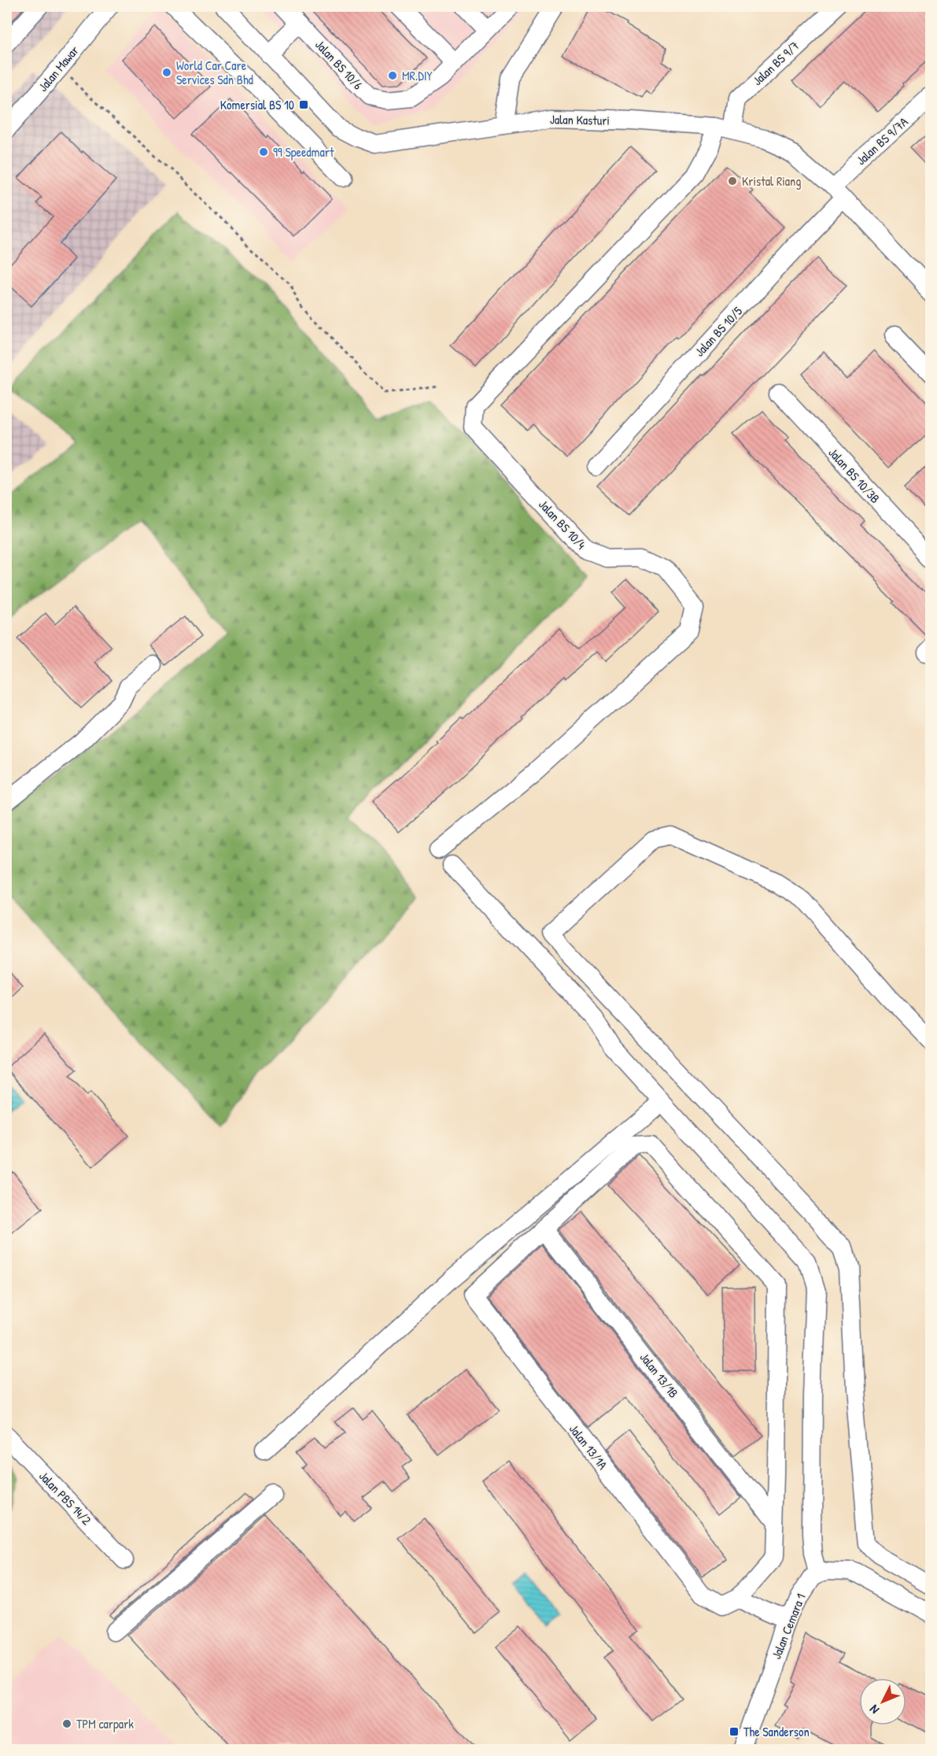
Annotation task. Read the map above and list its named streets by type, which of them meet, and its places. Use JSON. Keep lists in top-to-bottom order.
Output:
{
  "streets": {
    "street": [
      "Jalan BS 9/7",
      "Jalan BS 10/6",
      "Jalan Mawar",
      "Jalan Kasturi",
      "Jalan BS 9/7A",
      "Jalan BS 10/5",
      "Jalan BS 10/3B",
      "Jalan BS 10/4",
      "Jalan 13/1B",
      "Jalan 13/1A",
      "Jalan PBS 14/2",
      "Jalan Cemara 1"
    ]
  },
  "crossings": [
    ["Jalan BS 9/7", "Jalan Kasturi"],
    ["Jalan BS 9/7", "Jalan BS 10/4"],
    ["Jalan Kasturi", "Jalan BS 9/7A"],
    ["Jalan Kasturi", "Jalan BS 10/5"],
    ["Jalan Kasturi", "Jalan BS 10/4"],
    ["Jalan BS 9/7A", "Jalan BS 10/5"],
    ["Jalan 13/1B", "Jalan 13/1A"]
  ],
  "places": {
    "other": [
      "World Car Care Services Sdn Bhd",
      "MR.DIY",
      "99 Speedmart",
      "Kristal Riang",
      "TPM carpark"
    ],
    "transit": ["Komersial BS 10", "The Sanderson"]
  },
  "north": "bottom left"
}
